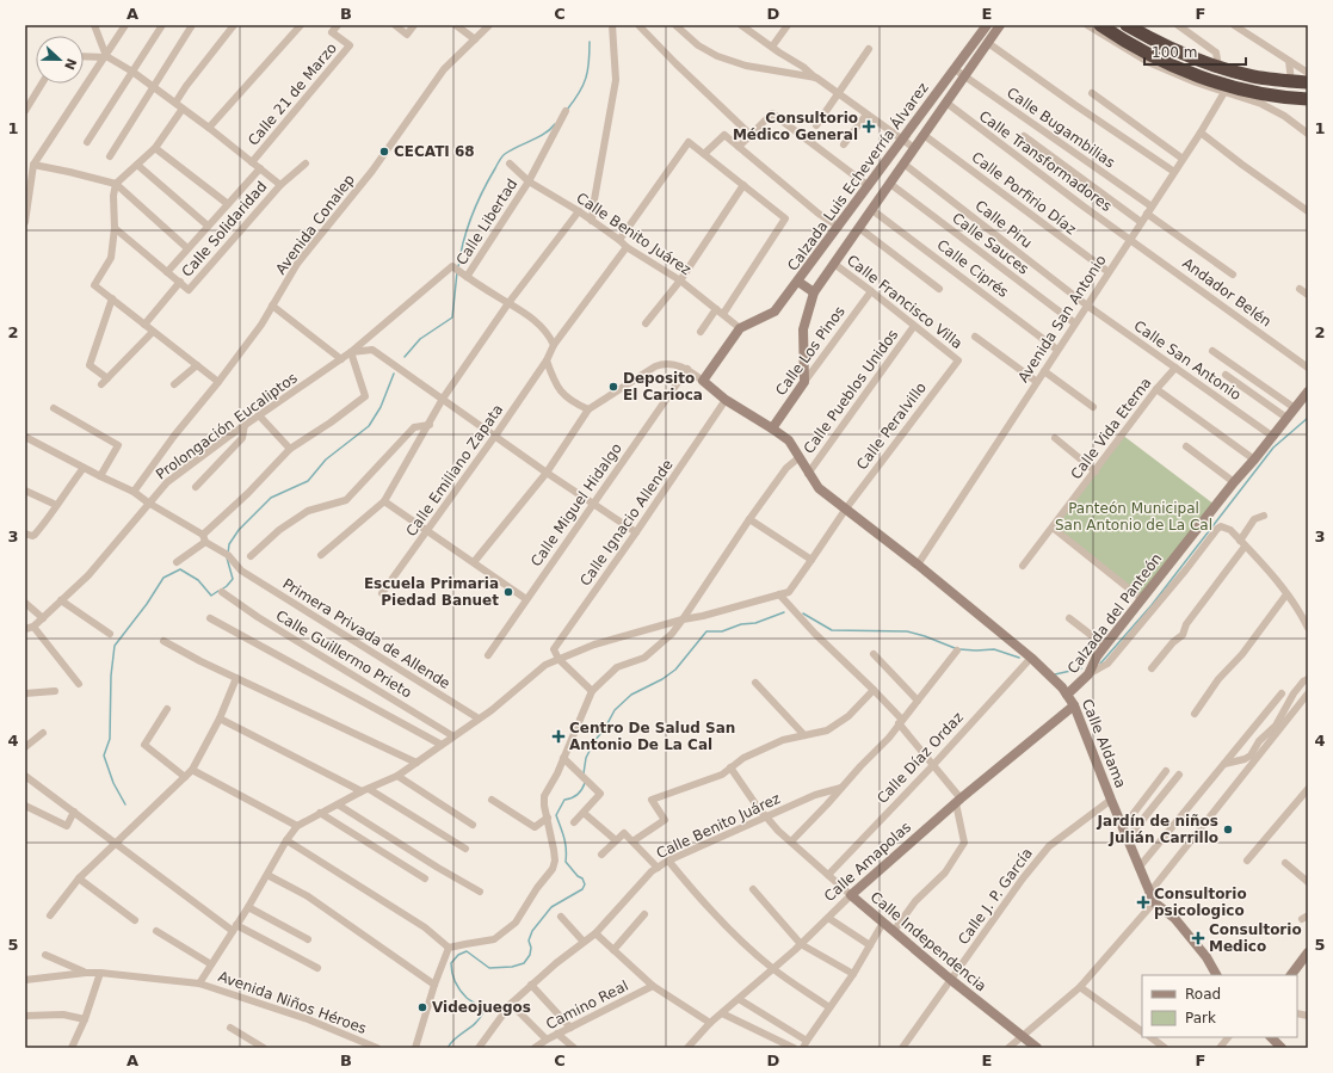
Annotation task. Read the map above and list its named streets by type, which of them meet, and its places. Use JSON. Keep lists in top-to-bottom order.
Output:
{
  "streets": {
    "street": [
      "Calle 21 de Marzo",
      "Calle Bugambilias",
      "Calle Transformadores",
      "Calzada Luis Echeverría Álvarez",
      "Calle Porfirio Díaz",
      "Calle Libertad",
      "Avenida Conalep",
      "Calle Piru",
      "Calle Solidaridad",
      "Calle Benito Juárez",
      "Calle Sauces",
      "Calle Ciprés",
      "Andador Belén",
      "Calle Francisco Villa",
      "Avenida San Antonio",
      "Calle Los Pinos",
      "Calle San Antonio",
      "Calle Pueblos Unidos",
      "Prolongación Eucaliptos",
      "Calle Peralvillo",
      "Calle Vida Eterna",
      "Calle Emiliano Zapata",
      "Calle Miguel Hidalgo",
      "Calle Ignacio Allende",
      "Calzada del Panteón",
      "Primera Privada de Allende",
      "Calle Guillermo Prieto",
      "Calle Aldama",
      "Calle Díaz Ordaz",
      "Calle Amapolas",
      "Calle J. P. García",
      "Calle Independencia",
      "Avenida Niños Héroes",
      "Camino Real"
    ]
  },
  "crossings": [
    ["Calle Bugambilias", "Calzada Luis Echeverría Álvarez"],
    ["Calle Bugambilias", "Avenida San Antonio"],
    ["Calle Transformadores", "Calzada Luis Echeverría Álvarez"],
    ["Calle Transformadores", "Andador Belén"],
    ["Calle Transformadores", "Avenida San Antonio"],
    ["Calzada Luis Echeverría Álvarez", "Calle Porfirio Díaz"],
    ["Calzada Luis Echeverría Álvarez", "Calle Piru"],
    ["Calzada Luis Echeverría Álvarez", "Calle Benito Juárez"],
    ["Calzada Luis Echeverría Álvarez", "Calle Sauces"],
    ["Calzada Luis Echeverría Álvarez", "Calle Ciprés"],
    ["Calzada Luis Echeverría Álvarez", "Calle Francisco Villa"],
    ["Calzada Luis Echeverría Álvarez", "Calle Los Pinos"],
    ["Calle Porfirio Díaz", "Avenida San Antonio"],
    ["Calle Libertad", "Calle Benito Juárez"],
    ["Calle Libertad", "Prolongación Eucaliptos"],
    ["Calle Piru", "Avenida San Antonio"],
    ["Calle Piru", "Calle San Antonio"],
    ["Calle Benito Juárez", "Calle Independencia"],
    ["Calle Sauces", "Avenida San Antonio"],
    ["Calle Ciprés", "Avenida San Antonio"],
    ["Andador Belén", "Avenida San Antonio"],
    ["Calle Francisco Villa", "Calle Los Pinos"],
    ["Calle Francisco Villa", "Calle Pueblos Unidos"],
    ["Calle Francisco Villa", "Calle Peralvillo"],
    ["Avenida San Antonio", "Calle San Antonio"],
    ["Avenida San Antonio", "Calle Aldama"],
    ["Calle Los Pinos", "Calle Aldama"],
    ["Calle San Antonio", "Calle Vida Eterna"],
    ["Calle San Antonio", "Calzada del Panteón"],
    ["Calle Pueblos Unidos", "Calle Aldama"],
    ["Prolongación Eucaliptos", "Calle Emiliano Zapata"],
    ["Calle Peralvillo", "Calle Aldama"],
    ["Calle Ignacio Allende", "Calle Aldama"],
    ["Calzada del Panteón", "Calle Aldama"],
    ["Calle Aldama", "Calle Díaz Ordaz"],
    ["Calle Aldama", "Calle Amapolas"],
    ["Calle Aldama", "Calle J. P. García"],
    ["Calle Díaz Ordaz", "Calle Independencia"],
    ["Calle Amapolas", "Calle Independencia"],
    ["Calle J. P. García", "Calle Independencia"]
  ],
  "parks": ["Panteón Municipal San Antonio de La Cal"],
  "places": {
    "health": [
      "Consultorio Médico General",
      "Centro De Salud San Antonio De La Cal",
      "Consultorio psicologico",
      "Consultorio Medico"
    ],
    "other": [
      "CECATI 68",
      "Deposito El Carioca",
      "Escuela Primaria Piedad Banuet",
      "Jardín de niños Julián Carrillo",
      "Videojuegos"
    ]
  },
  "legend": ["Road", "Park"],
  "scale_bar": "100 m",
  "north": "right",
  "grid": {
    "columns": [
      "A",
      "B",
      "C",
      "D",
      "E",
      "F"
    ],
    "rows": [
      "1",
      "2",
      "3",
      "4",
      "5"
    ]
  }
}
